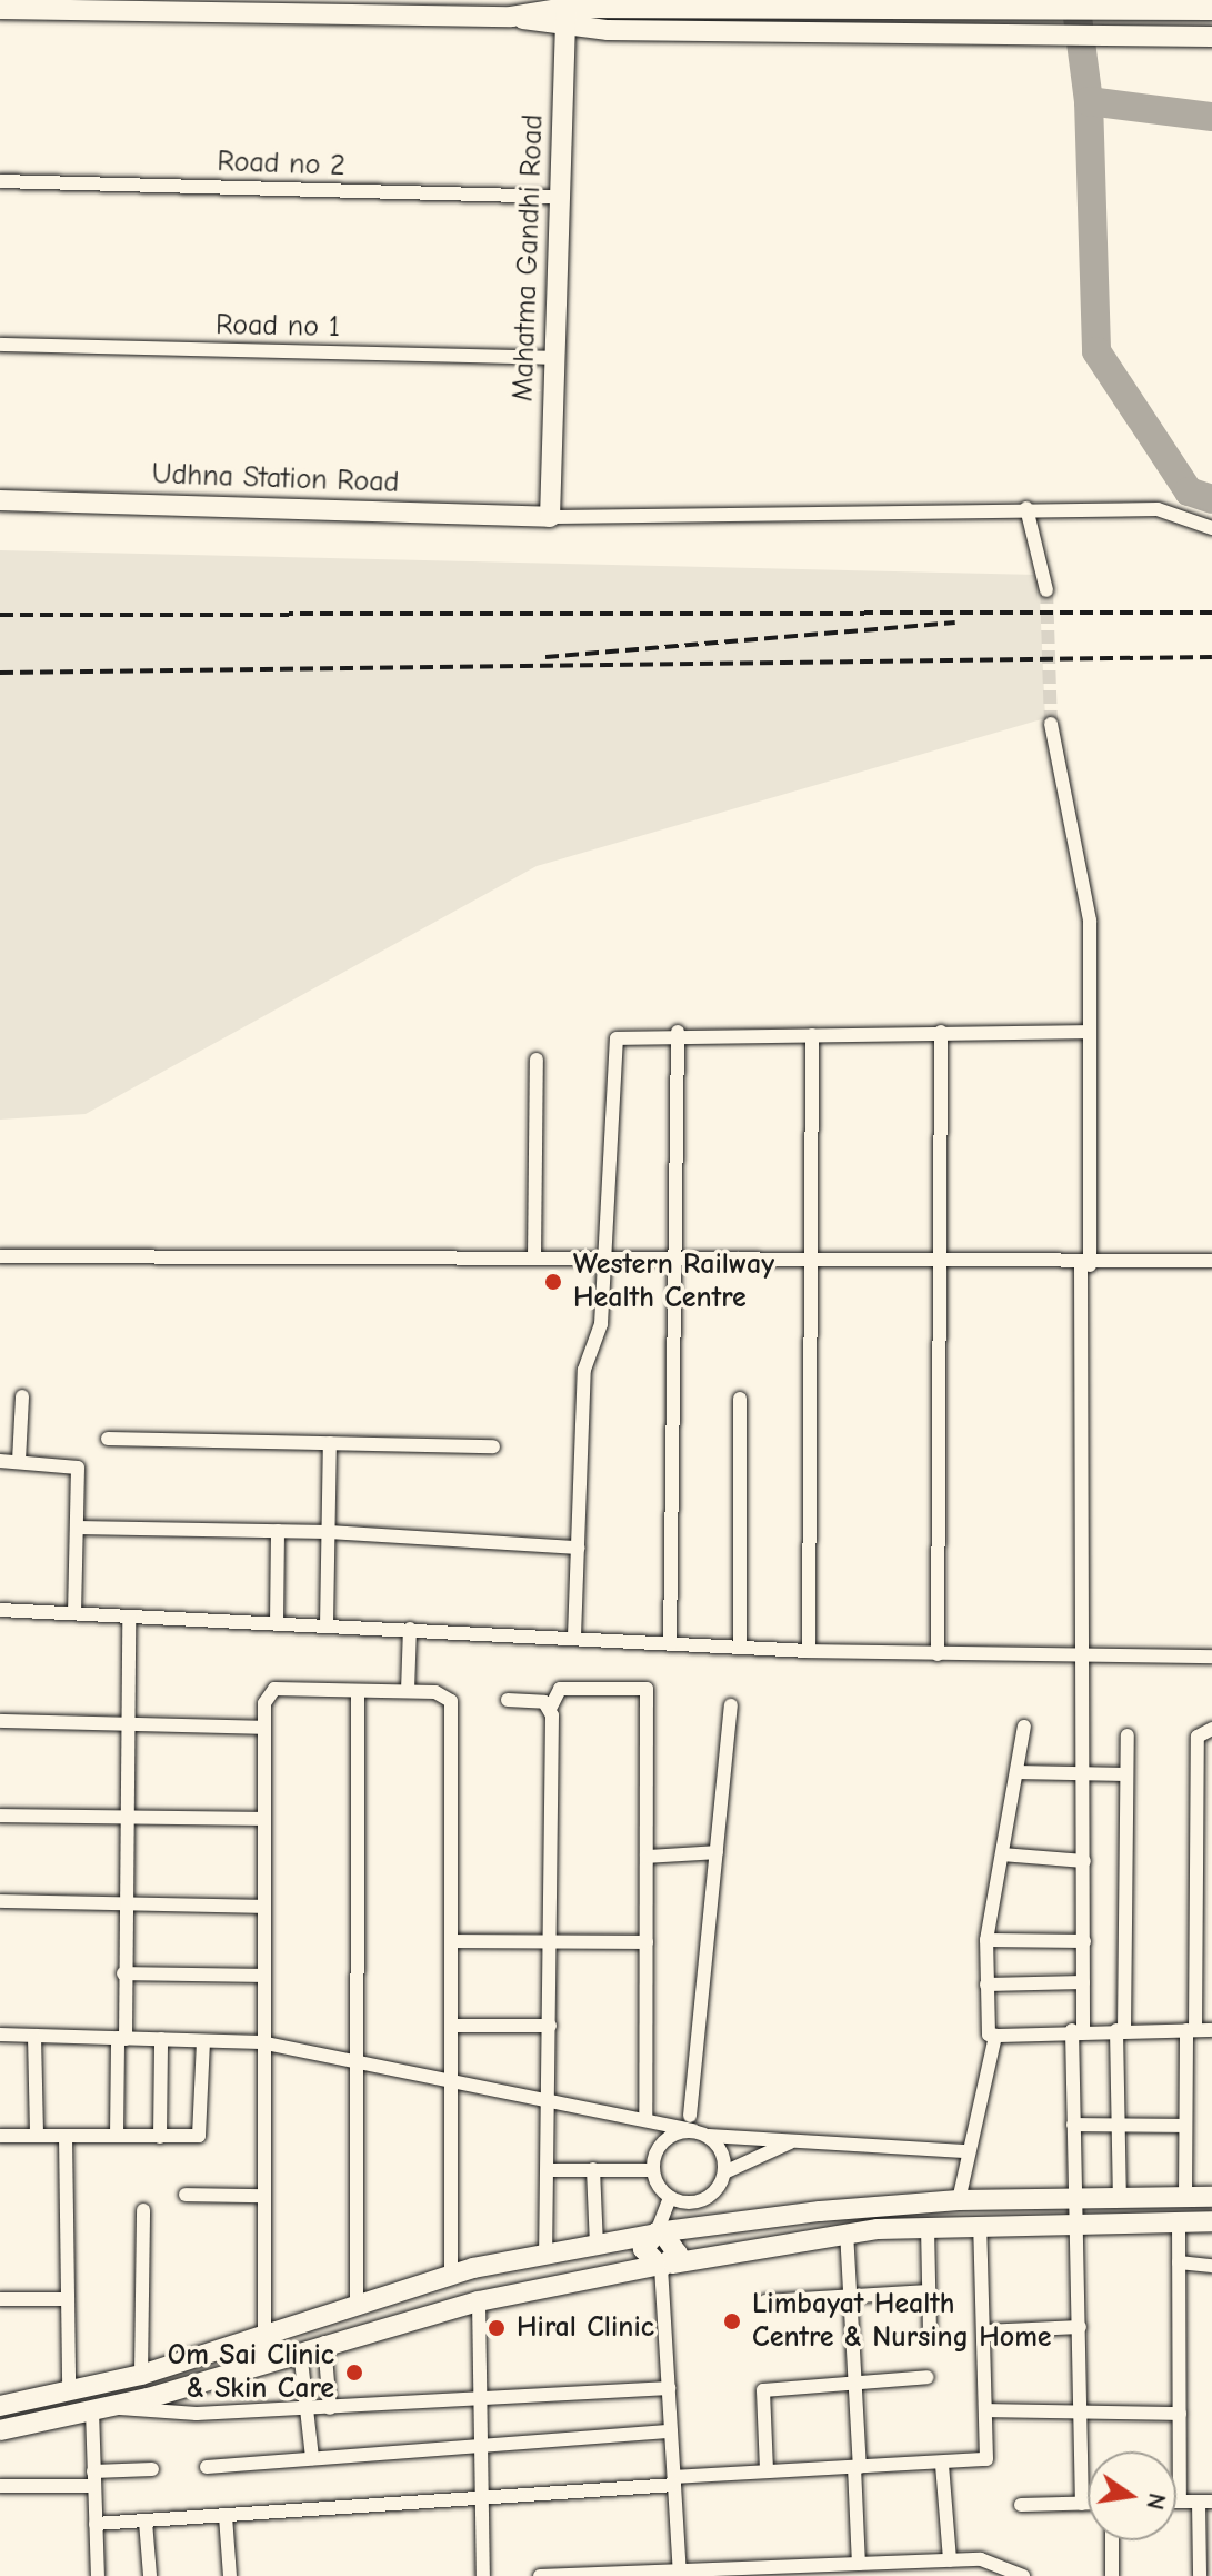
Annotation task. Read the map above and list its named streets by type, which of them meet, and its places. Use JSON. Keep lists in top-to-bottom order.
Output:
{
  "streets": {
    "street": [
      "Road no 2",
      "Mahatma Gandhi Road",
      "Road no 1",
      "Udhna Station Road"
    ]
  },
  "crossings": [
    ["Road no 2", "Mahatma Gandhi Road"],
    ["Mahatma Gandhi Road", "Road no 1"],
    ["Mahatma Gandhi Road", "Udhna Station Road"]
  ],
  "places": [
    "Western Railway Health Centre",
    "Limbayat Health Centre & Nursing Home",
    "Hiral Clinic",
    "Om Sai Clinic & Skin Care"
  ],
  "north": "right"
}
